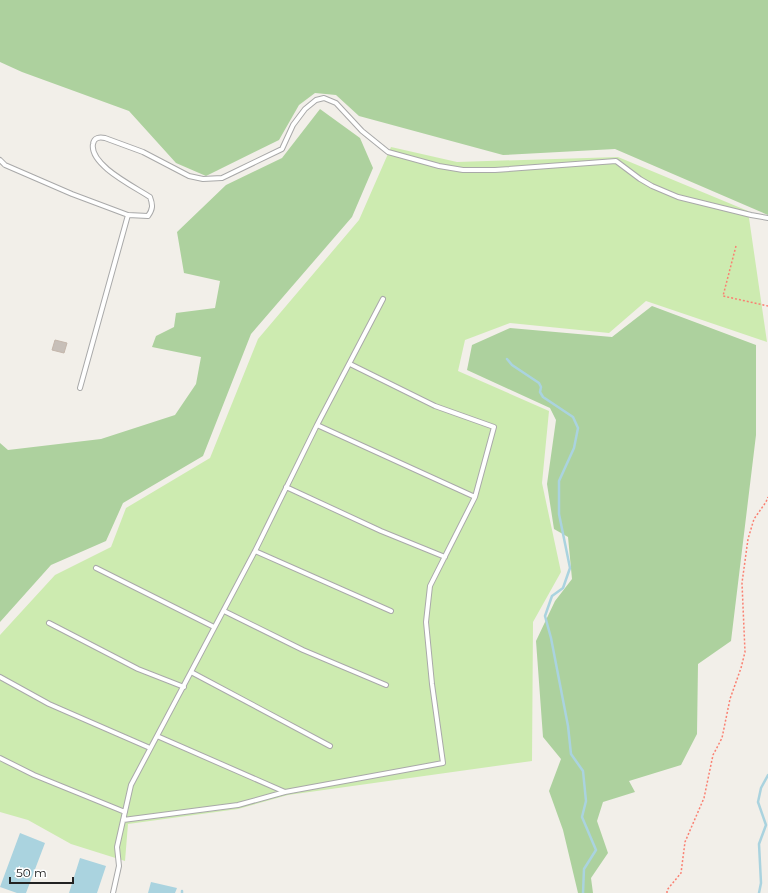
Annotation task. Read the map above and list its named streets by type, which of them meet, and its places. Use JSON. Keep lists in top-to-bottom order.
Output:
{
  "scale_bar": "50 m"
}
